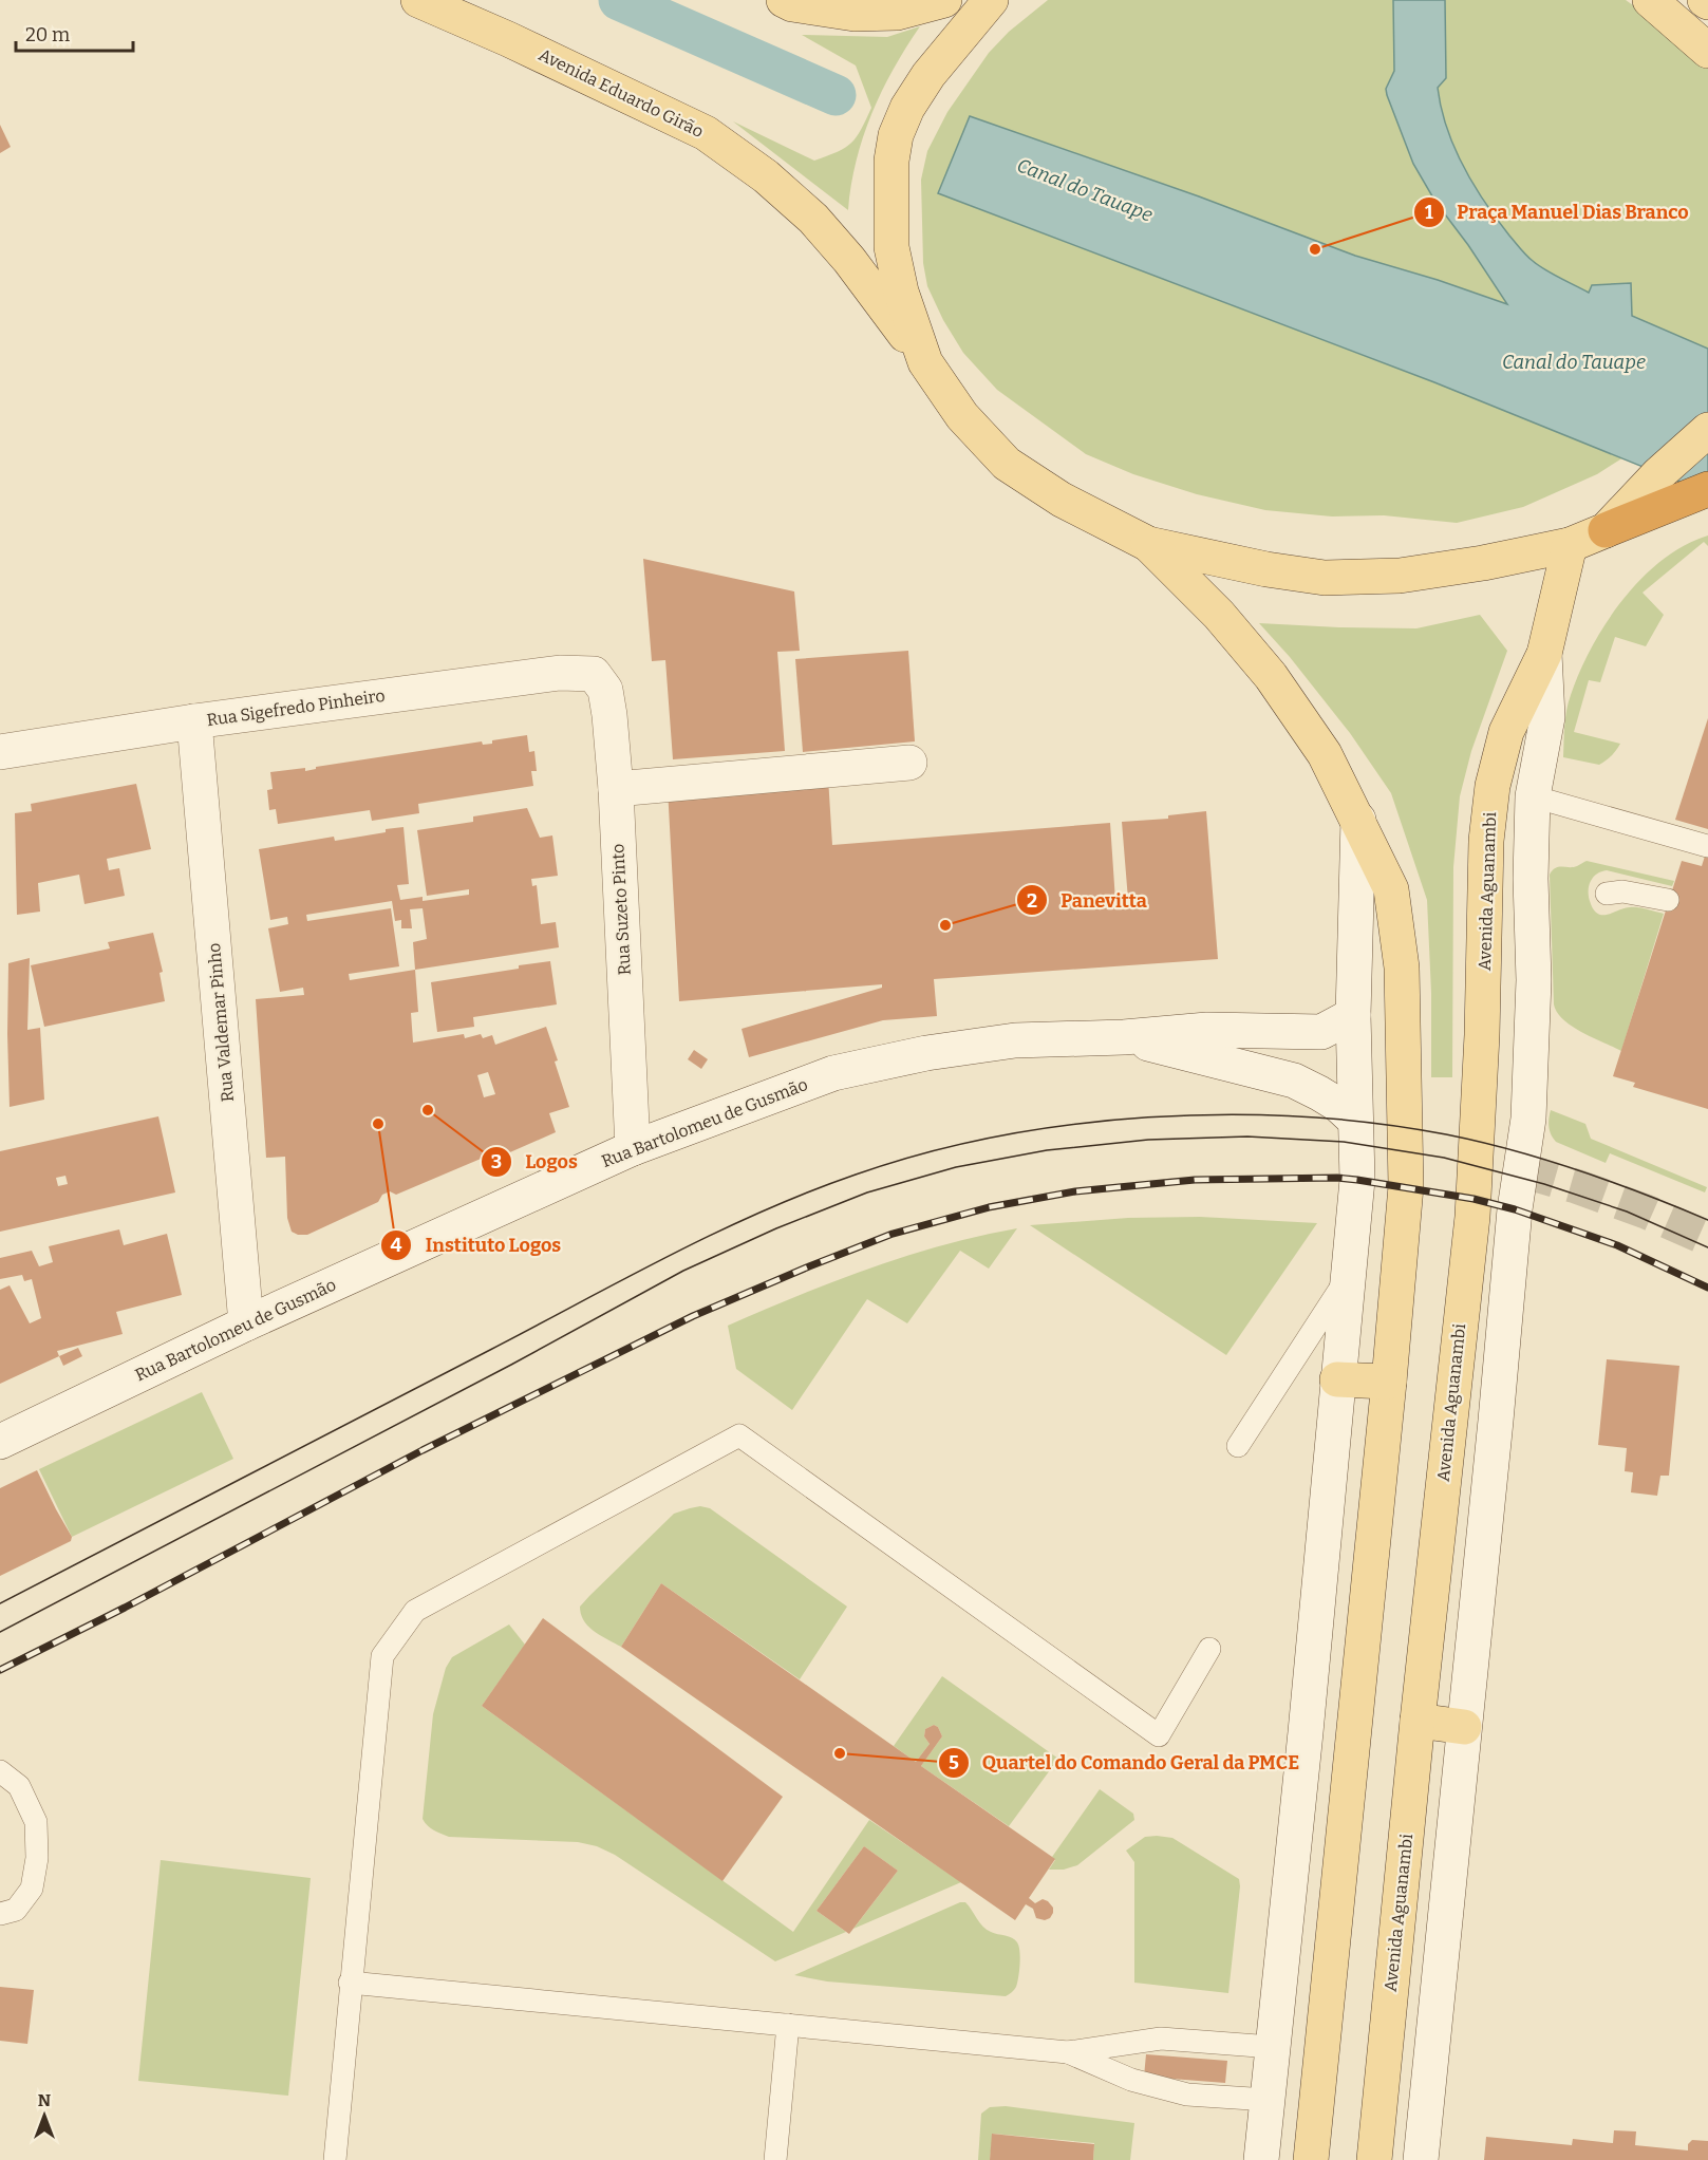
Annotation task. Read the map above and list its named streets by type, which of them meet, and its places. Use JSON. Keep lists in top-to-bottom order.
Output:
{
  "streets": {
    "main road": ["Avenida Eduardo Girão", "Avenida Aguanambi"],
    "street": [
      "Rua Sigefredo Pinheiro",
      "Rua Suzeto Pinto",
      "Rua Valdemar Pinho",
      "Rua Bartolomeu de Gusmão"
    ]
  },
  "crossings": [
    ["Rua Sigefredo Pinheiro", "Rua Suzeto Pinto"],
    ["Rua Sigefredo Pinheiro", "Rua Valdemar Pinho"],
    ["Rua Suzeto Pinto", "Rua Bartolomeu de Gusmão"],
    ["Rua Valdemar Pinho", "Rua Bartolomeu de Gusmão"]
  ],
  "water": ["Canal do Tauape"],
  "places": [
    "Praça Manuel Dias Branco",
    "Panevitta",
    "Logos",
    "Instituto Logos",
    "Quartel do Comando Geral da PMCE"
  ],
  "scale_bar": "20 m",
  "north": "top"
}
